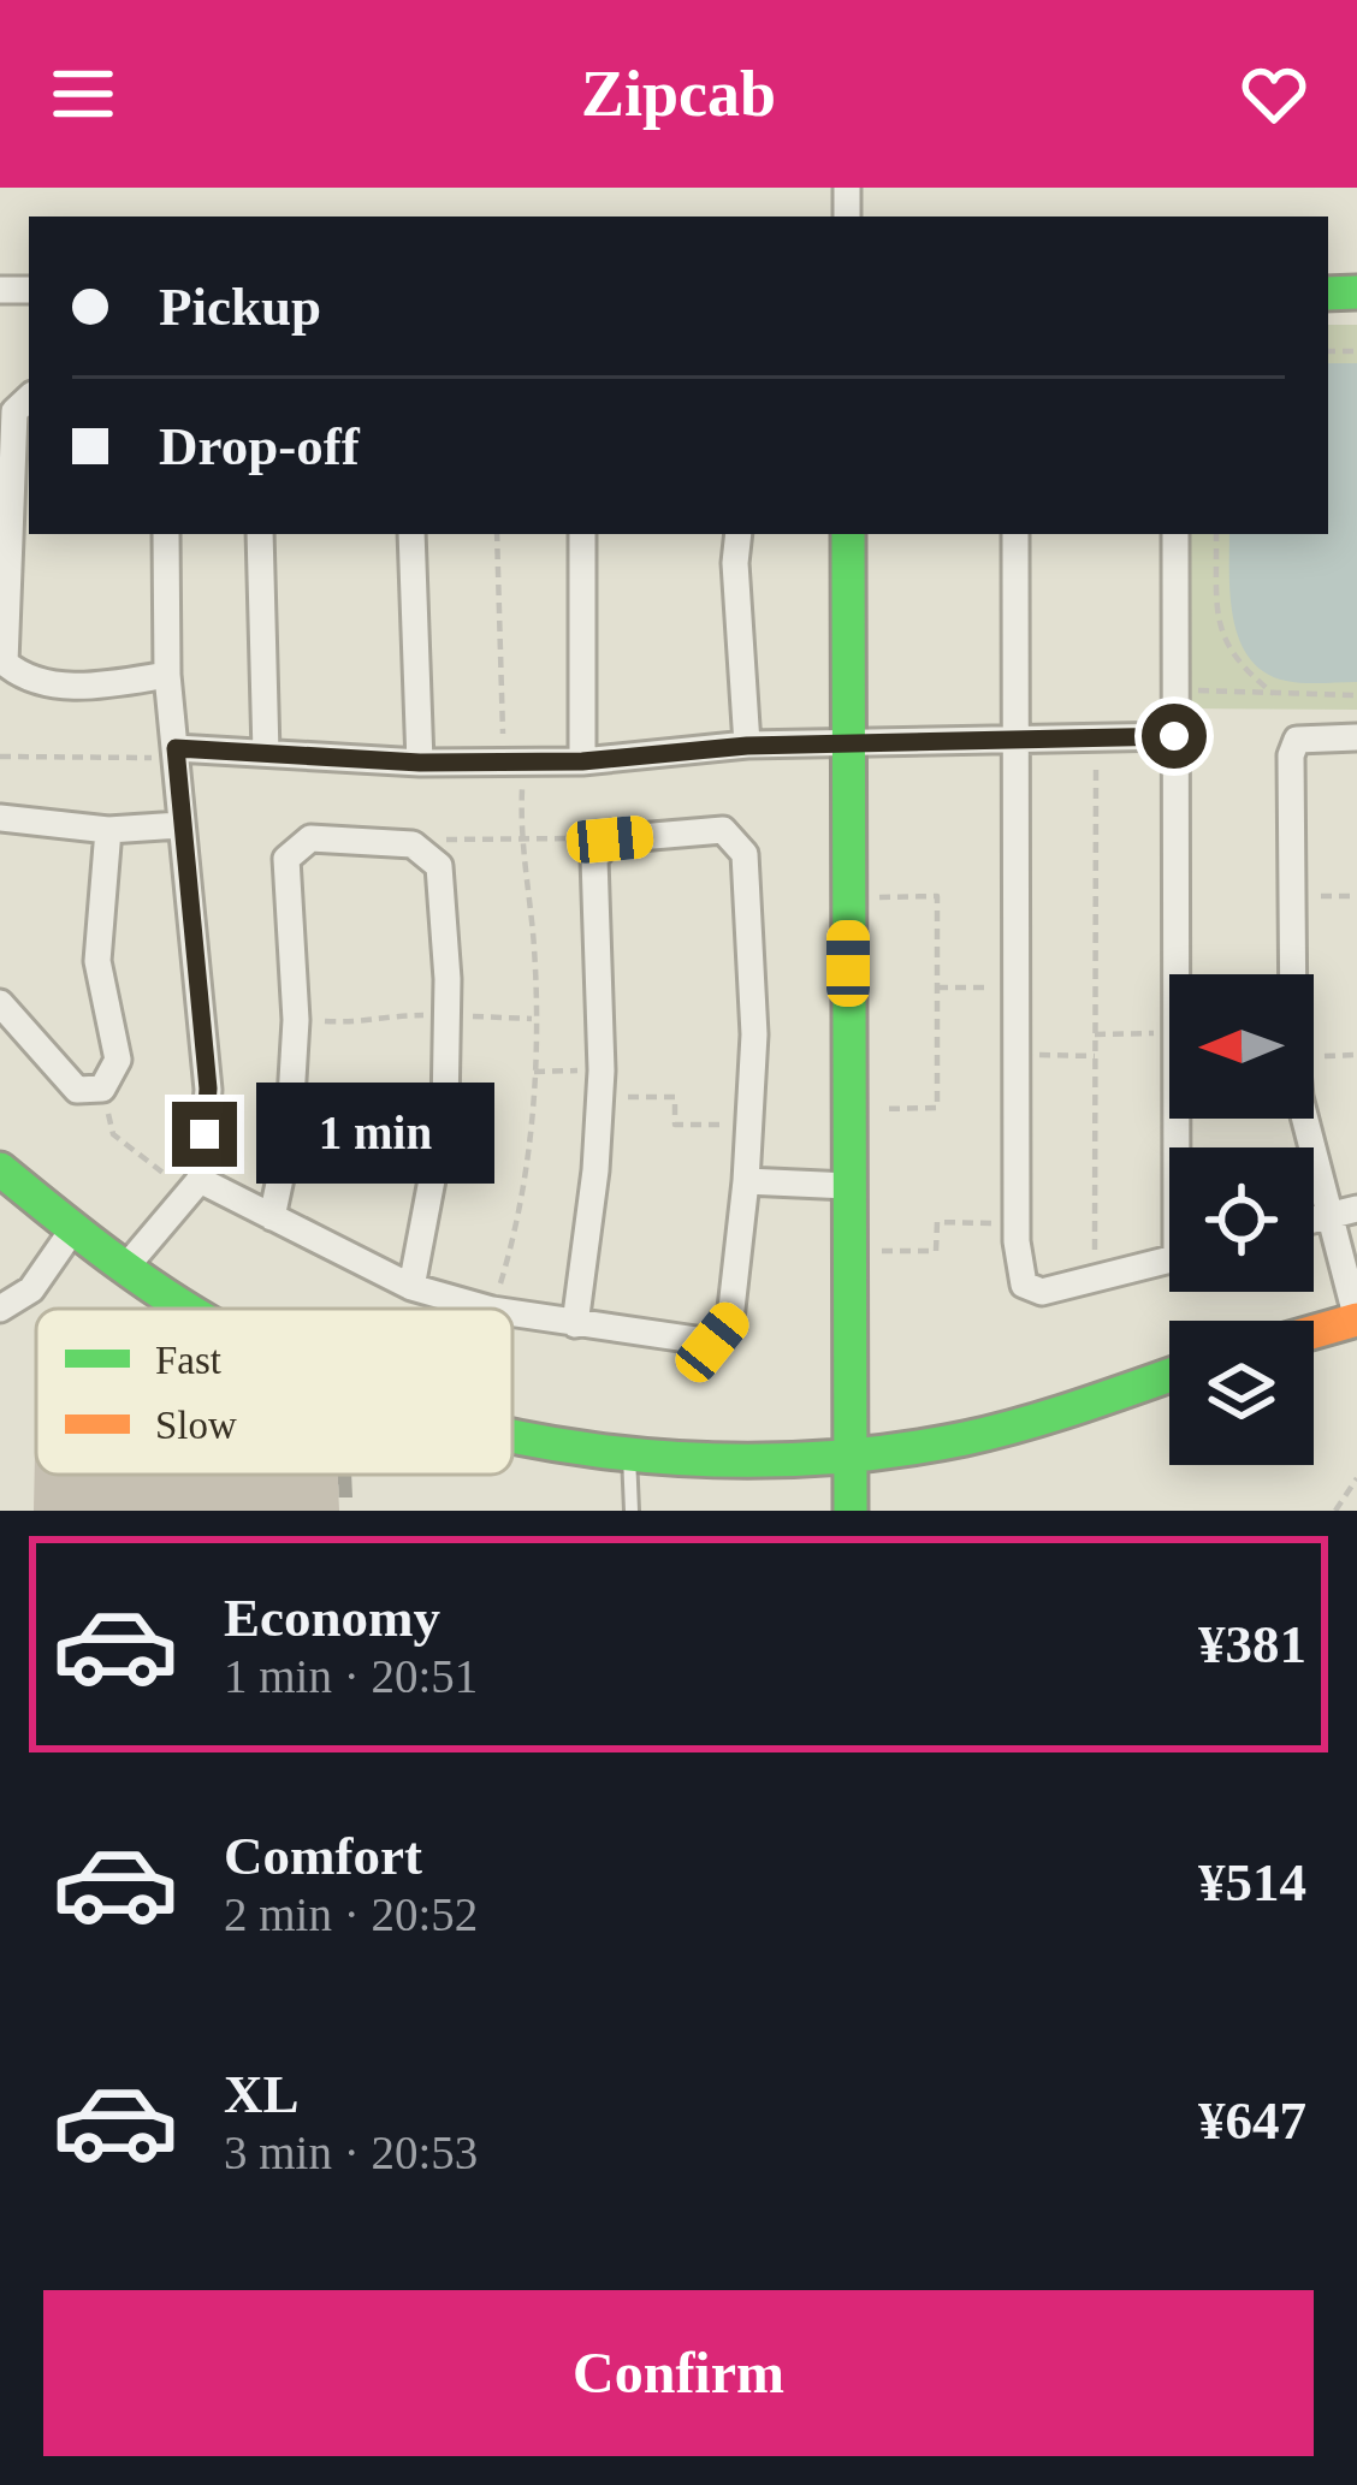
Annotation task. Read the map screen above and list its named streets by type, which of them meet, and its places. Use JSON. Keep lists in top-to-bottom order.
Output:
{
  "legend": ["Fast", "Slow"],
  "north": "left",
  "page": {
    "header": "Zipcab",
    "banner": ["Pickup", "Drop-off"],
    "bubble": "1 min",
    "list": [
      {
        "name": "Economy",
        "note": "1 min · 20:51",
        "value": "¥381"
      },
      {
        "name": "Comfort",
        "note": "2 min · 20:52",
        "value": "¥514"
      },
      {
        "name": "XL",
        "note": "3 min · 20:53",
        "value": "¥647"
      }
    ],
    "buttons": "Confirm"
  }
}
